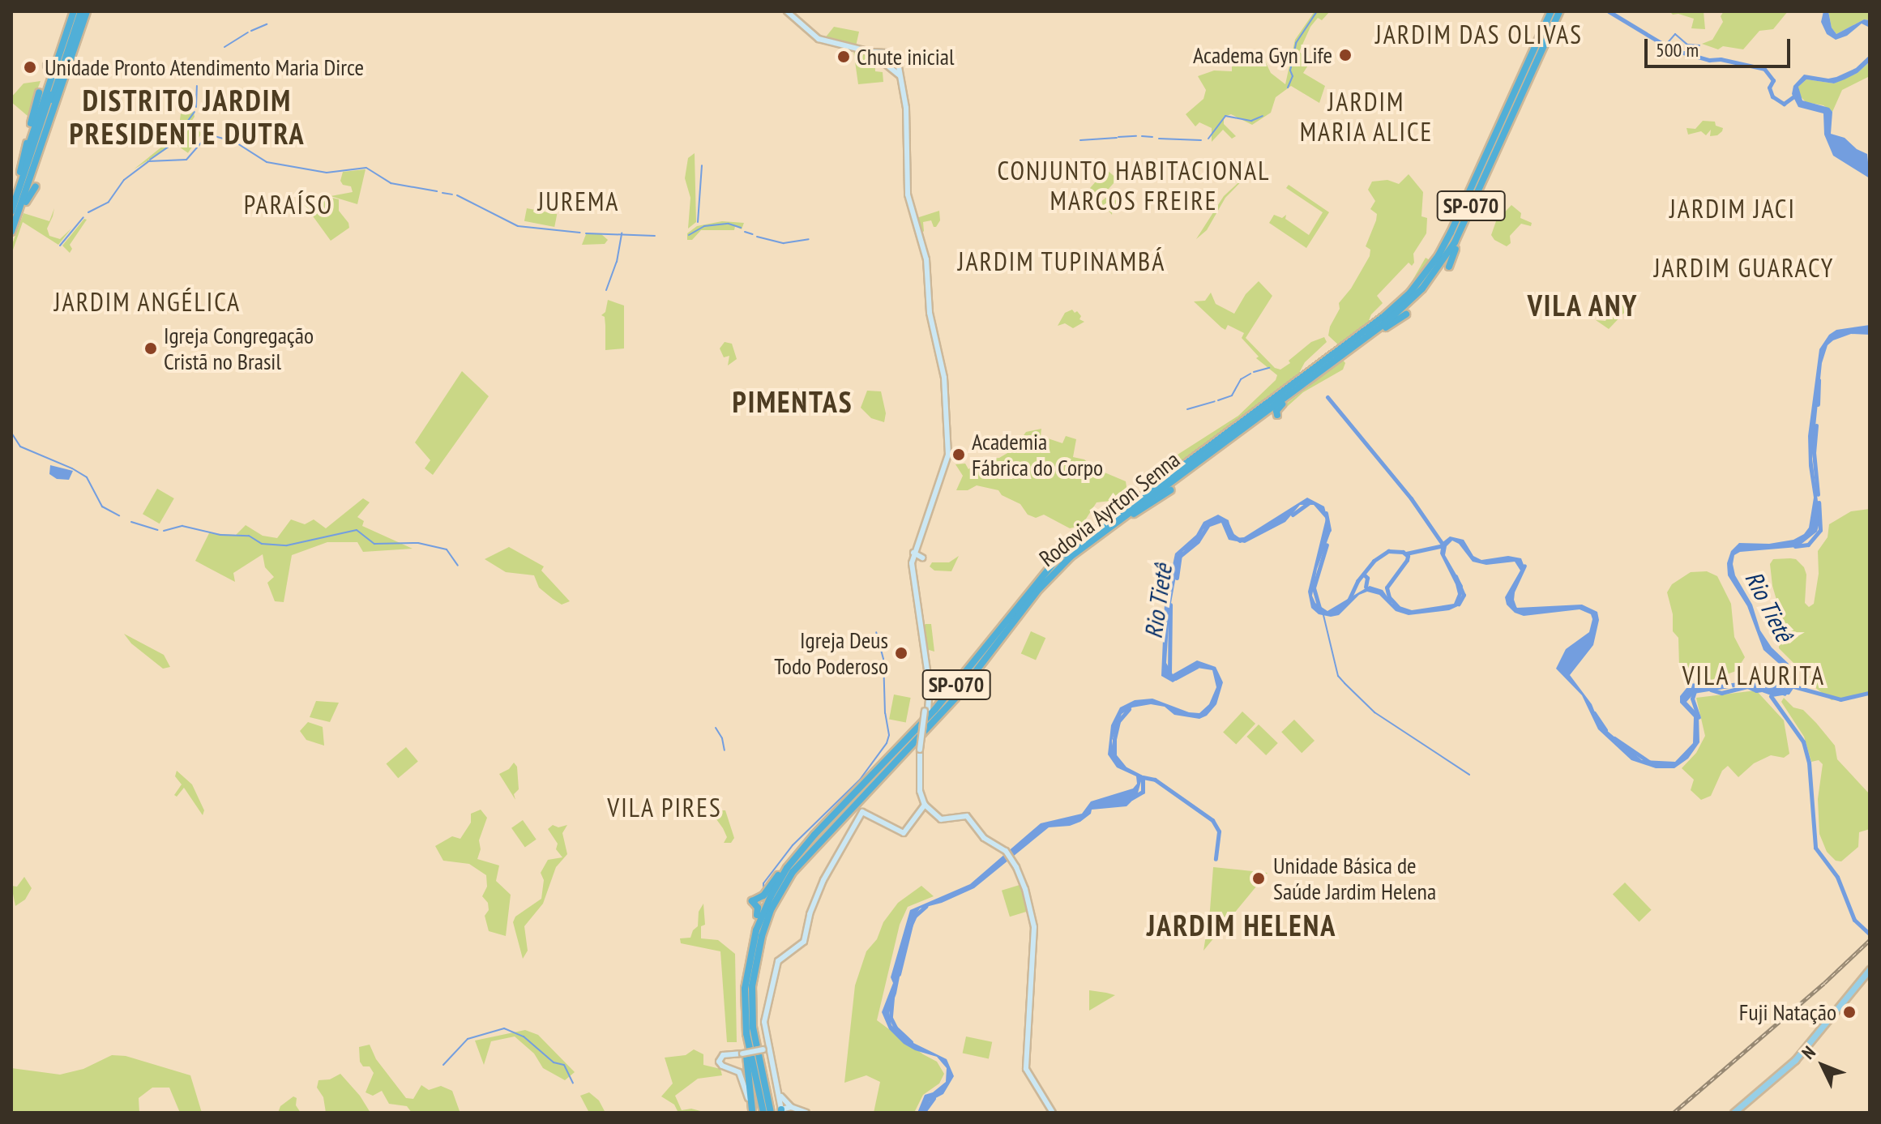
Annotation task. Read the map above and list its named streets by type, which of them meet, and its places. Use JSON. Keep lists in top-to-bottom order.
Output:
{
  "streets": {
    "highway": ["SP-070", "Rodovia Ayrton Senna"]
  },
  "districts": [
    "JARDIM DAS OLIVAS",
    "DISTRITO JARDIM PRESIDENTE DUTRA",
    "JARDIM MARIA ALICE",
    "CONJUNTO HABITACIONAL MARCOS FREIRE",
    "JUREMA",
    "PARAÍSO",
    "JARDIM JACI",
    "JARDIM TUPINAMBÁ",
    "JARDIM GUARACY",
    "JARDIM ANGÉLICA",
    "VILA ANY",
    "PIMENTAS",
    "VILA LAURITA",
    "VILA PIRES",
    "JARDIM HELENA"
  ],
  "water": ["Rio Tietê"],
  "places": [
    "Academa Gyn Life",
    "Chute inicial",
    "Unidade Pronto Atendimento Maria Dirce",
    "Igreja Congregação Cristã no Brasil",
    "Academia Fábrica do Corpo",
    "Igreja Deus Todo Poderoso",
    "Unidade Básica de Saúde Jardim Helena",
    "Fuji Natação"
  ],
  "scale_bar": "500 m",
  "north": "top left"
}
